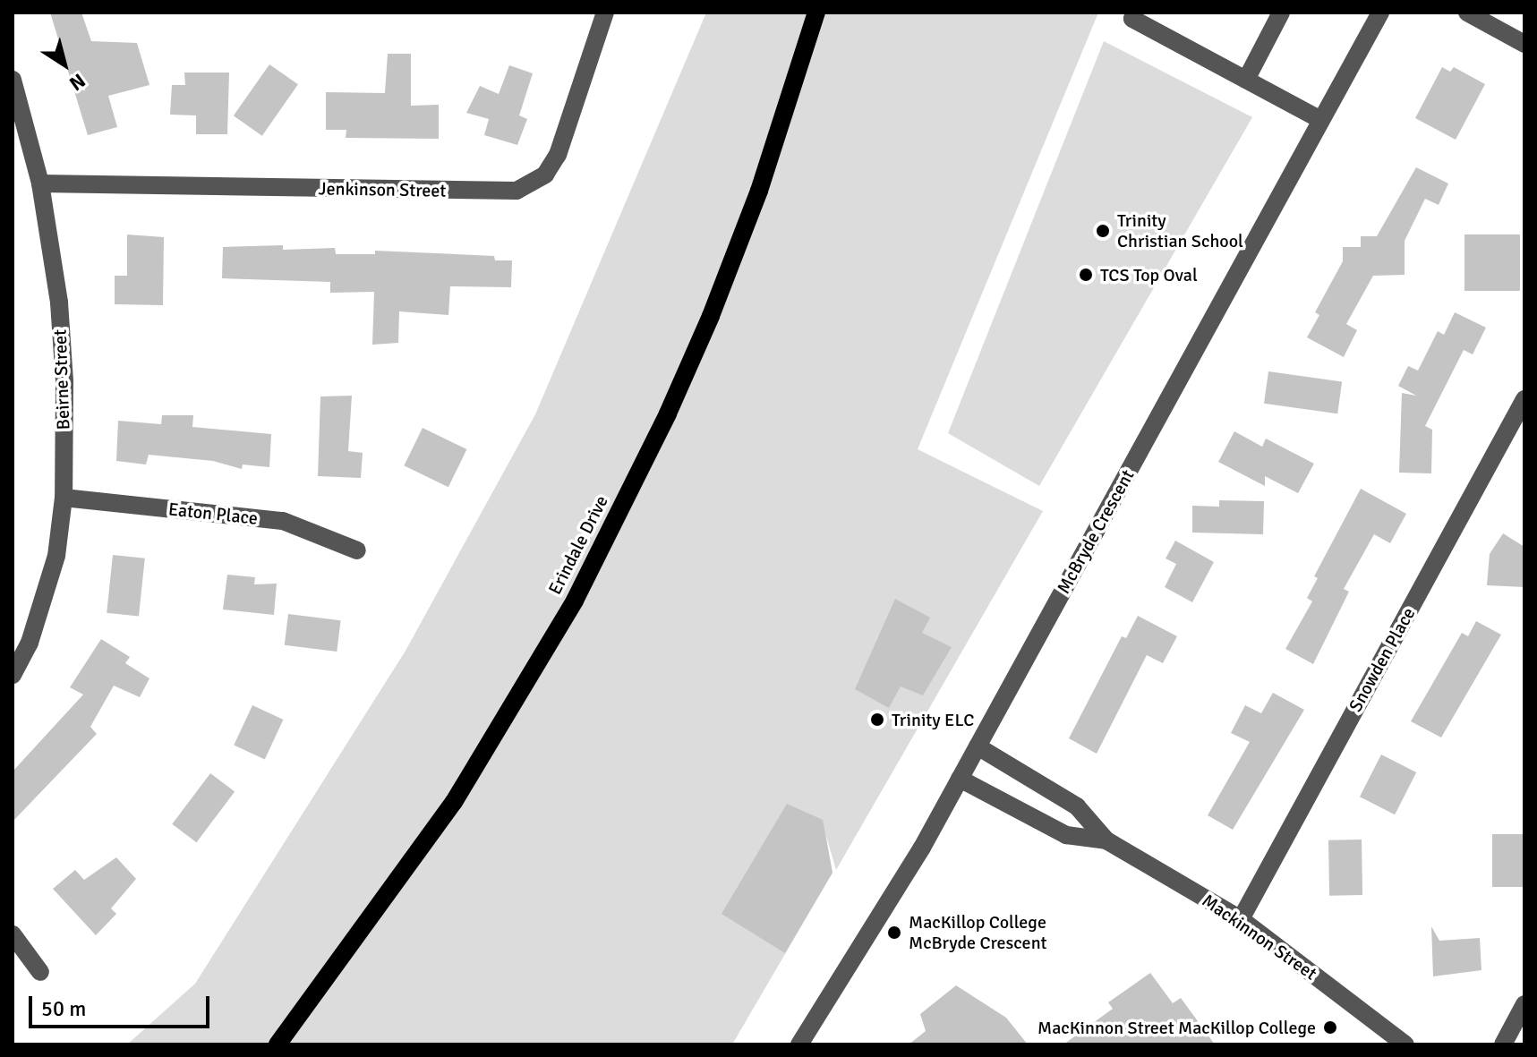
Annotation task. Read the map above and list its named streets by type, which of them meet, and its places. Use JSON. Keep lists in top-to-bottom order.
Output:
{
  "streets": {
    "main road": ["Erindale Drive"],
    "street": [
      "Jenkinson Street",
      "Beirne Street",
      "Eaton Place",
      "McBryde Crescent",
      "Snowden Place",
      "Mackinnon Street"
    ]
  },
  "crossings": [
    ["Jenkinson Street", "Beirne Street"],
    ["Beirne Street", "Eaton Place"],
    ["McBryde Crescent", "Mackinnon Street"],
    ["Snowden Place", "Mackinnon Street"]
  ],
  "places": [
    "Trinity Christian School",
    "TCS Top Oval",
    "Trinity ELC",
    "MacKillop College McBryde Crescent",
    "MacKinnon Street MacKillop College"
  ],
  "scale_bar": "50 m",
  "north": "bottom right"
}
